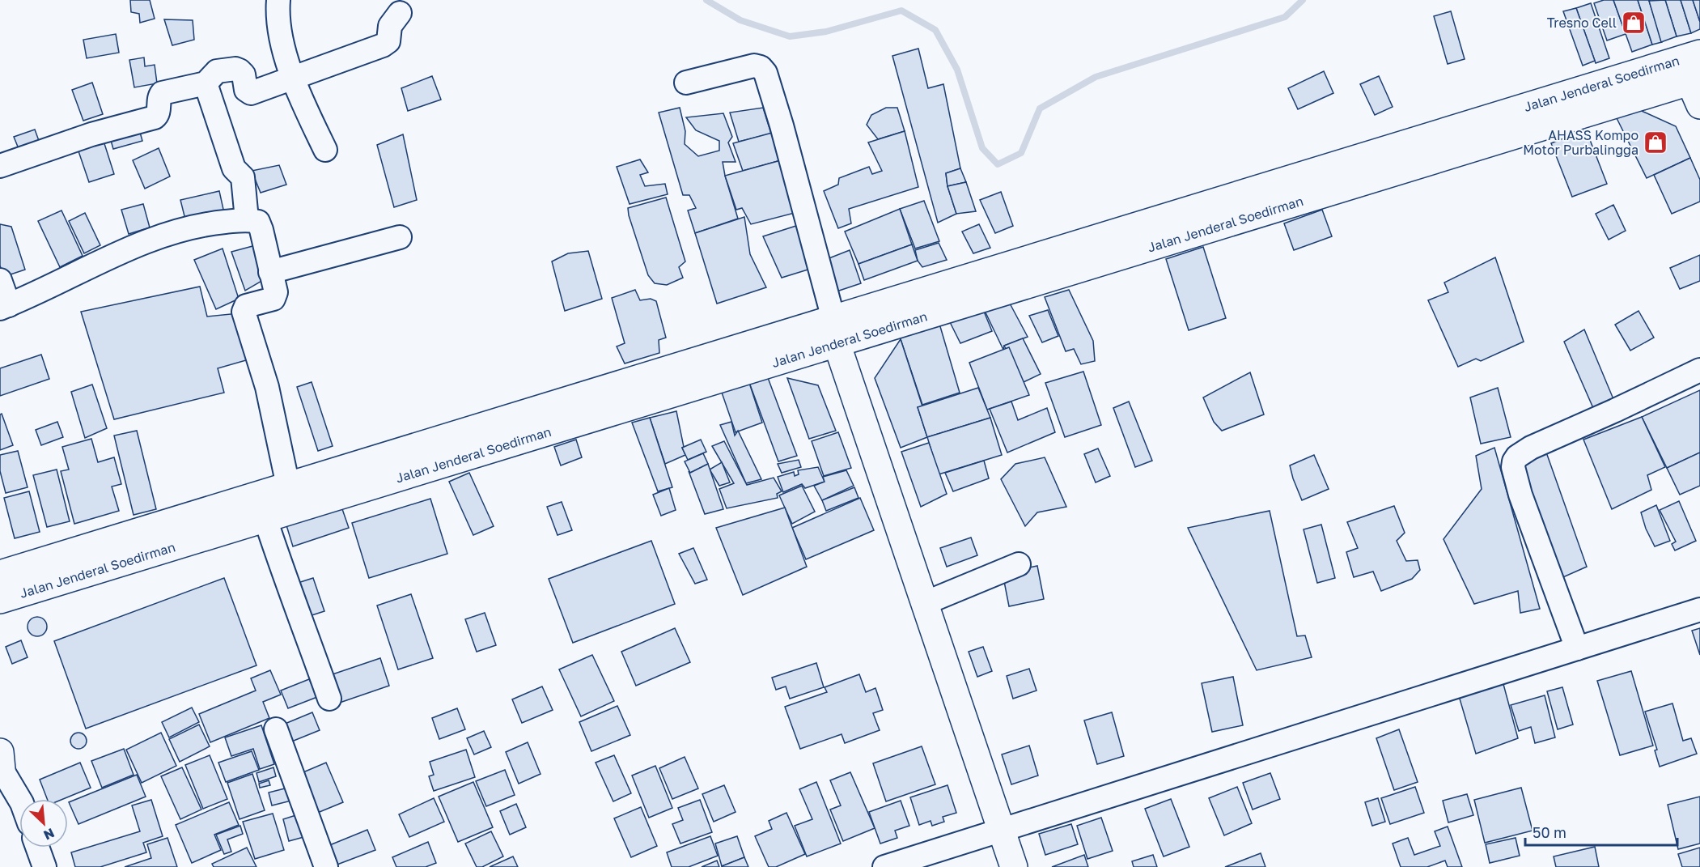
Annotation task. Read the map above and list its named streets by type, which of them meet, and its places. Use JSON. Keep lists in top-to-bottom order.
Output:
{
  "streets": {
    "main road": ["Jalan Jenderal Soedirman"]
  },
  "places": {
    "shop": ["Tresno Cell", "AHASS Kompo Motor Purbalingga"]
  },
  "scale_bar": "50 m",
  "north": "bottom right"
}
